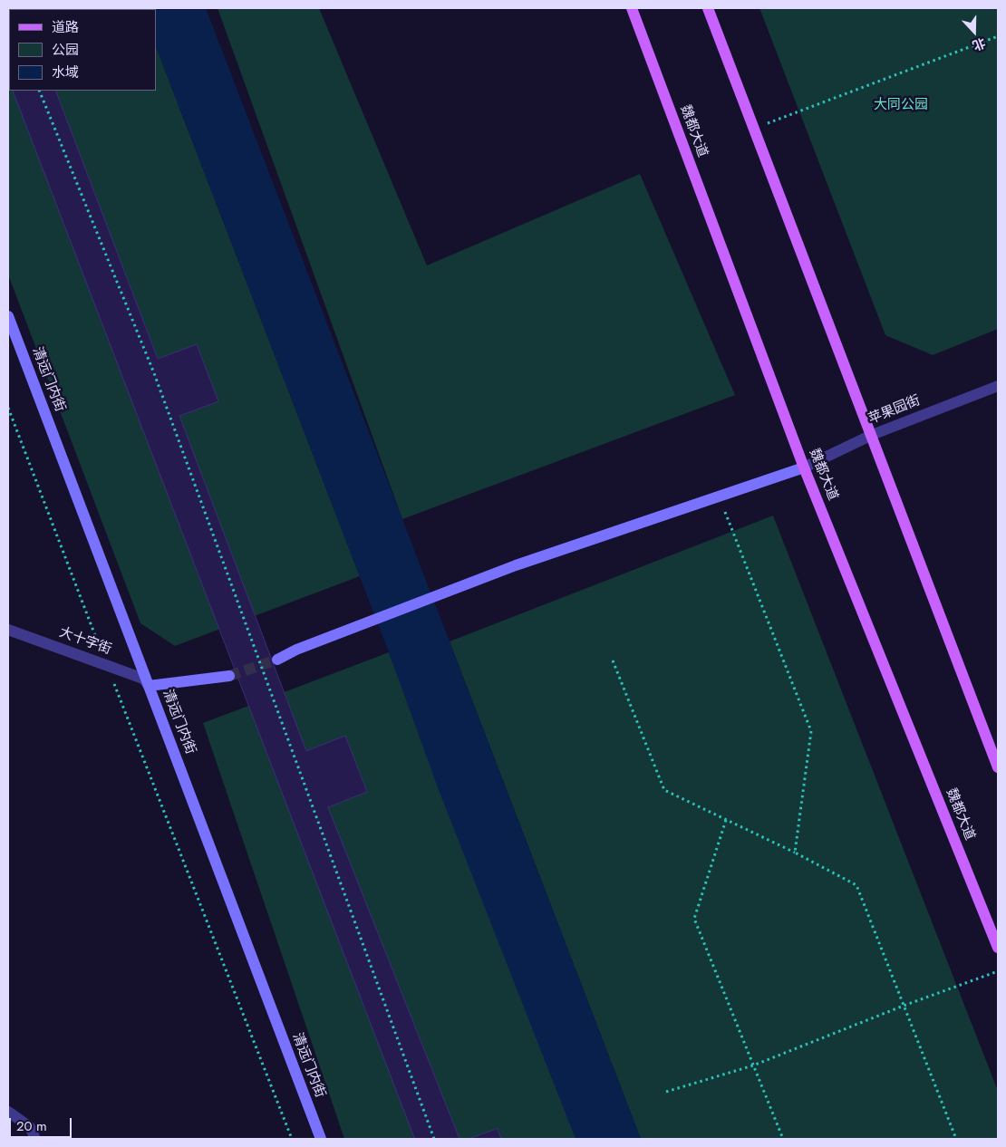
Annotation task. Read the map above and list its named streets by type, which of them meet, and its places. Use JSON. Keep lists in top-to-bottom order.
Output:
{
  "streets": {
    "main road": ["魏都大道", "清远门内街"],
    "street": ["苹果园街", "大十字街"]
  },
  "crossings": [
    ["魏都大道", "苹果园街"],
    ["清远门内街", "大十字街"]
  ],
  "parks": ["大同公园"],
  "legend": ["道路", "公园", "水域"],
  "scale_bar": "20 m",
  "north": "bottom"
}
